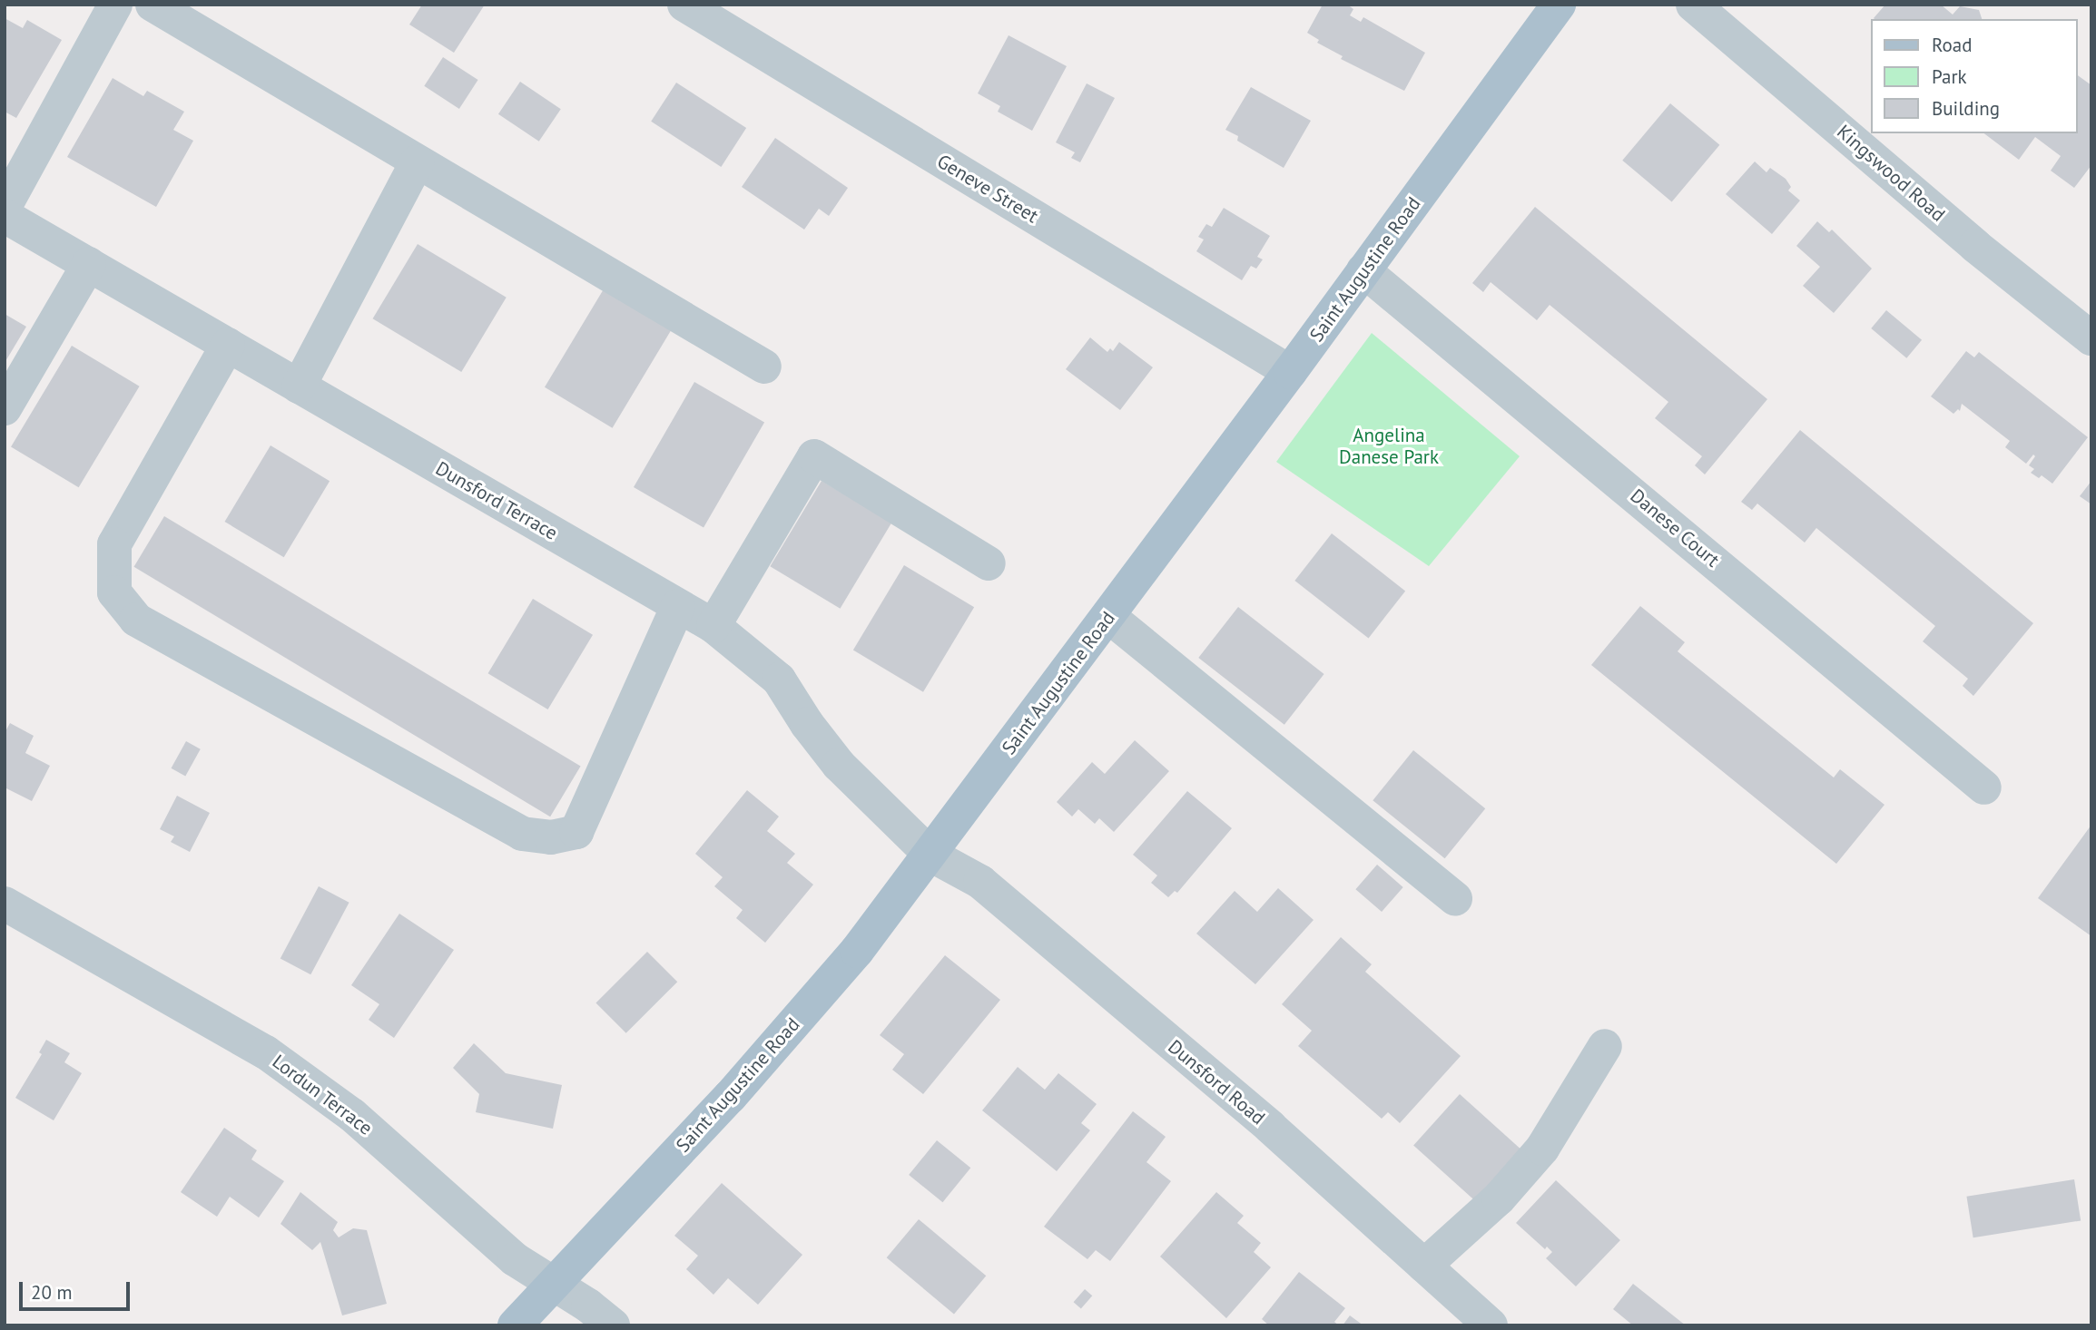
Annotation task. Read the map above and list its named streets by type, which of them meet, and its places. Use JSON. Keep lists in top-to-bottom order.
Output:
{
  "streets": {
    "main road": ["Saint Augustine Road"],
    "street": [
      "Kingswood Road",
      "Geneve Street",
      "Dunsford Terrace",
      "Danese Court",
      "Dunsford Road",
      "Lordun Terrace"
    ]
  },
  "crossings": [
    ["Geneve Street", "Saint Augustine Road"],
    ["Saint Augustine Road", "Dunsford Terrace"],
    ["Saint Augustine Road", "Danese Court"],
    ["Saint Augustine Road", "Dunsford Road"],
    ["Saint Augustine Road", "Lordun Terrace"],
    ["Dunsford Terrace", "Dunsford Road"]
  ],
  "parks": ["Angelina Danese Park"],
  "legend": ["Road", "Park", "Building"],
  "scale_bar": "20 m"
}
